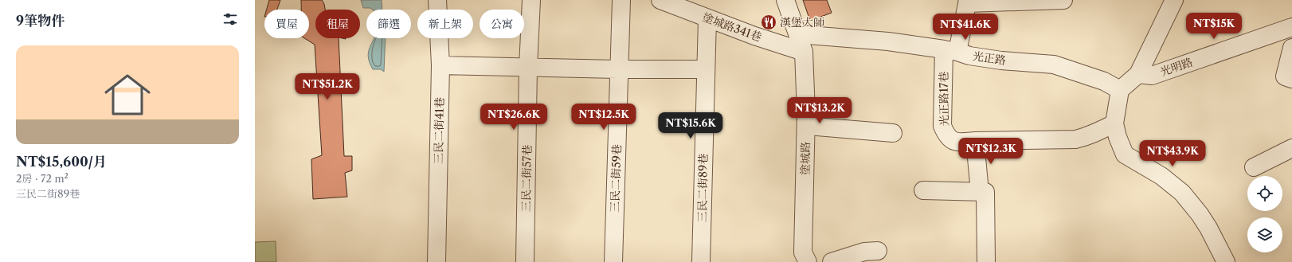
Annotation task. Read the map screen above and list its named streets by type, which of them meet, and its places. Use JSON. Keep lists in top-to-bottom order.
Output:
{
  "streets": {
    "street": [
      "塗城路341巷",
      "光正路",
      "光明路",
      "光正路17巷",
      "三民二街41巷",
      "塗城路",
      "三民二街57巷",
      "三民二街59巷",
      "三民二街89巷"
    ]
  },
  "crossings": [
    ["塗城路341巷", "塗城路"],
    ["塗城路341巷", "三民二街89巷"],
    ["光正路", "光正路17巷"],
    ["光正路", "塗城路"]
  ],
  "places": {
    "restaurant": ["漢堡大師"]
  },
  "page": {
    "heading": "9筆物件",
    "chip": [
      "買屋",
      "租屋",
      "篩選",
      "新上架",
      "公寓"
    ],
    "price": [
      "NT$15K",
      "NT$41.6K",
      "NT$51.2K",
      "NT$13.2K",
      "NT$26.6K",
      "NT$12.5K",
      "NT$15.6K",
      "NT$12.3K",
      "NT$43.9K"
    ],
    "list": [
      {
        "name": "NT$15,600/月",
        "note": "2房 · 72 m² · 三民二街89巷"
      }
    ]
  }
}
